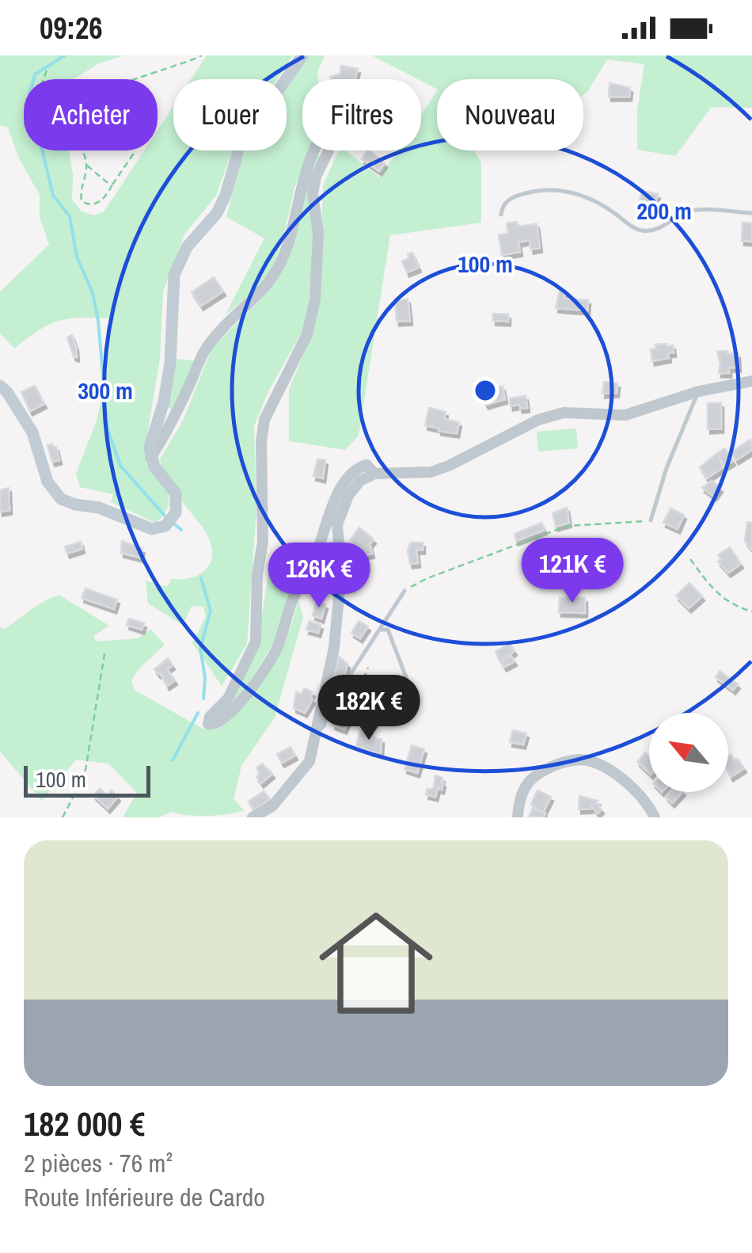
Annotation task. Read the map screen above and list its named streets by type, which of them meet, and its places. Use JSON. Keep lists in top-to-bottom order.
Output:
{
  "scale_bar": "100 m",
  "north": "top left",
  "page": {
    "status": "09:26",
    "chip": [
      "Acheter",
      "Louer",
      "Filtres",
      "Nouveau"
    ],
    "price": ["121K €", "126K €", "182K €"],
    "scale": "100 m",
    "list": [
      {
        "name": "182 000 €",
        "note": "2 pièces · 76 m² · Route Inférieure de Cardo"
      }
    ]
  },
  "rings": ["200 m", "100 m", "300 m"]
}
